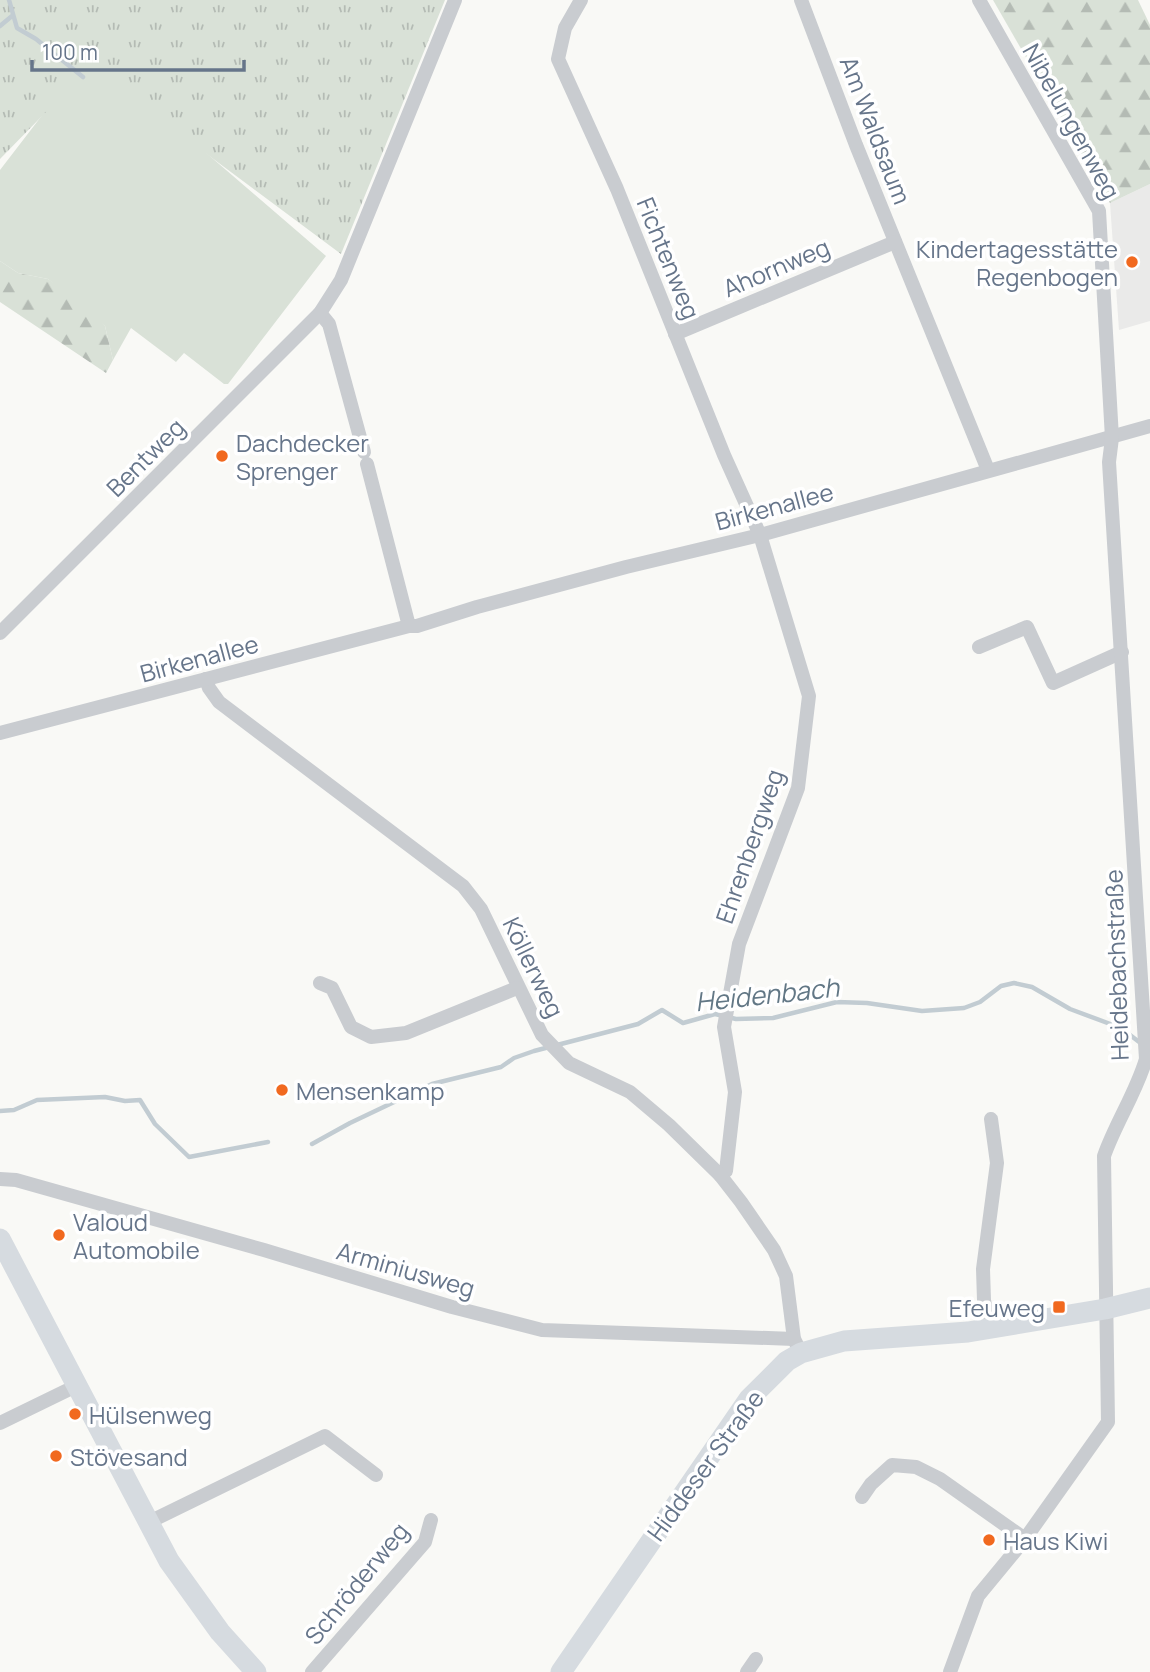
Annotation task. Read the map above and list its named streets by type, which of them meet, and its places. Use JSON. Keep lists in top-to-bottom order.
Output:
{
  "streets": {
    "main road": ["Hiddeser Straße"],
    "street": [
      "Nibelungenweg",
      "Am Waldsaum",
      "Fichtenweg",
      "Ahornweg",
      "Bentweg",
      "Birkenallee",
      "Ehrenbergweg",
      "Heidebachstraße",
      "Köllerweg",
      "Arminiusweg",
      "Schröderweg"
    ]
  },
  "crossings": [
    ["Nibelungenweg", "Birkenallee"],
    ["Nibelungenweg", "Heidebachstraße"],
    ["Am Waldsaum", "Ahornweg"],
    ["Am Waldsaum", "Birkenallee"],
    ["Fichtenweg", "Ahornweg"],
    ["Fichtenweg", "Birkenallee"],
    ["Fichtenweg", "Ehrenbergweg"],
    ["Birkenallee", "Ehrenbergweg"],
    ["Birkenallee", "Heidebachstraße"],
    ["Birkenallee", "Köllerweg"],
    ["Ehrenbergweg", "Köllerweg"],
    ["Heidebachstraße", "Hiddeser Straße"],
    ["Köllerweg", "Arminiusweg"],
    ["Köllerweg", "Hiddeser Straße"],
    ["Arminiusweg", "Hiddeser Straße"]
  ],
  "water": ["Heidenbach"],
  "places": {
    "other": [
      "Kindertagesstätte Regenbogen",
      "Dachdecker Sprenger",
      "Mensenkamp",
      "Valoud Automobile",
      "Hülsenweg",
      "Stövesand",
      "Haus Kiwi"
    ],
    "transit": ["Efeuweg"]
  },
  "scale_bar": "100 m"
}
